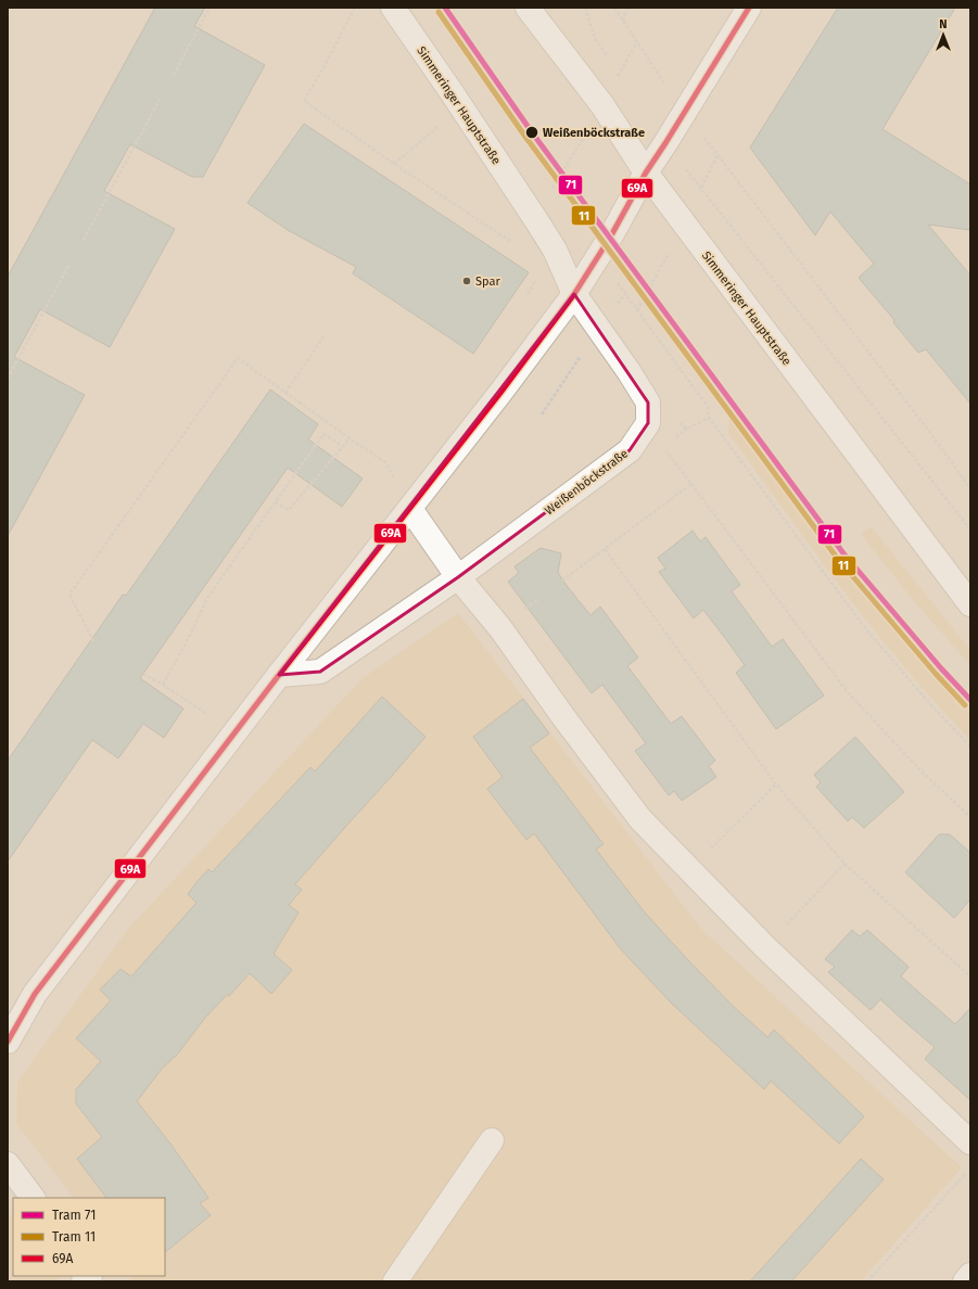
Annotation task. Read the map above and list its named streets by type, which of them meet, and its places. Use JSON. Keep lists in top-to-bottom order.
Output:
{
  "streets": {
    "street": ["Simmeringer Hauptstraße", "Weißenböckstraße"]
  },
  "places": ["Weißenböckstraße", "Spar"],
  "lines": ["tram line 71", "transit line 69A", "tram line 11"],
  "legend": ["Tram 71", "Tram 11", "69A"],
  "north": "top"
}
